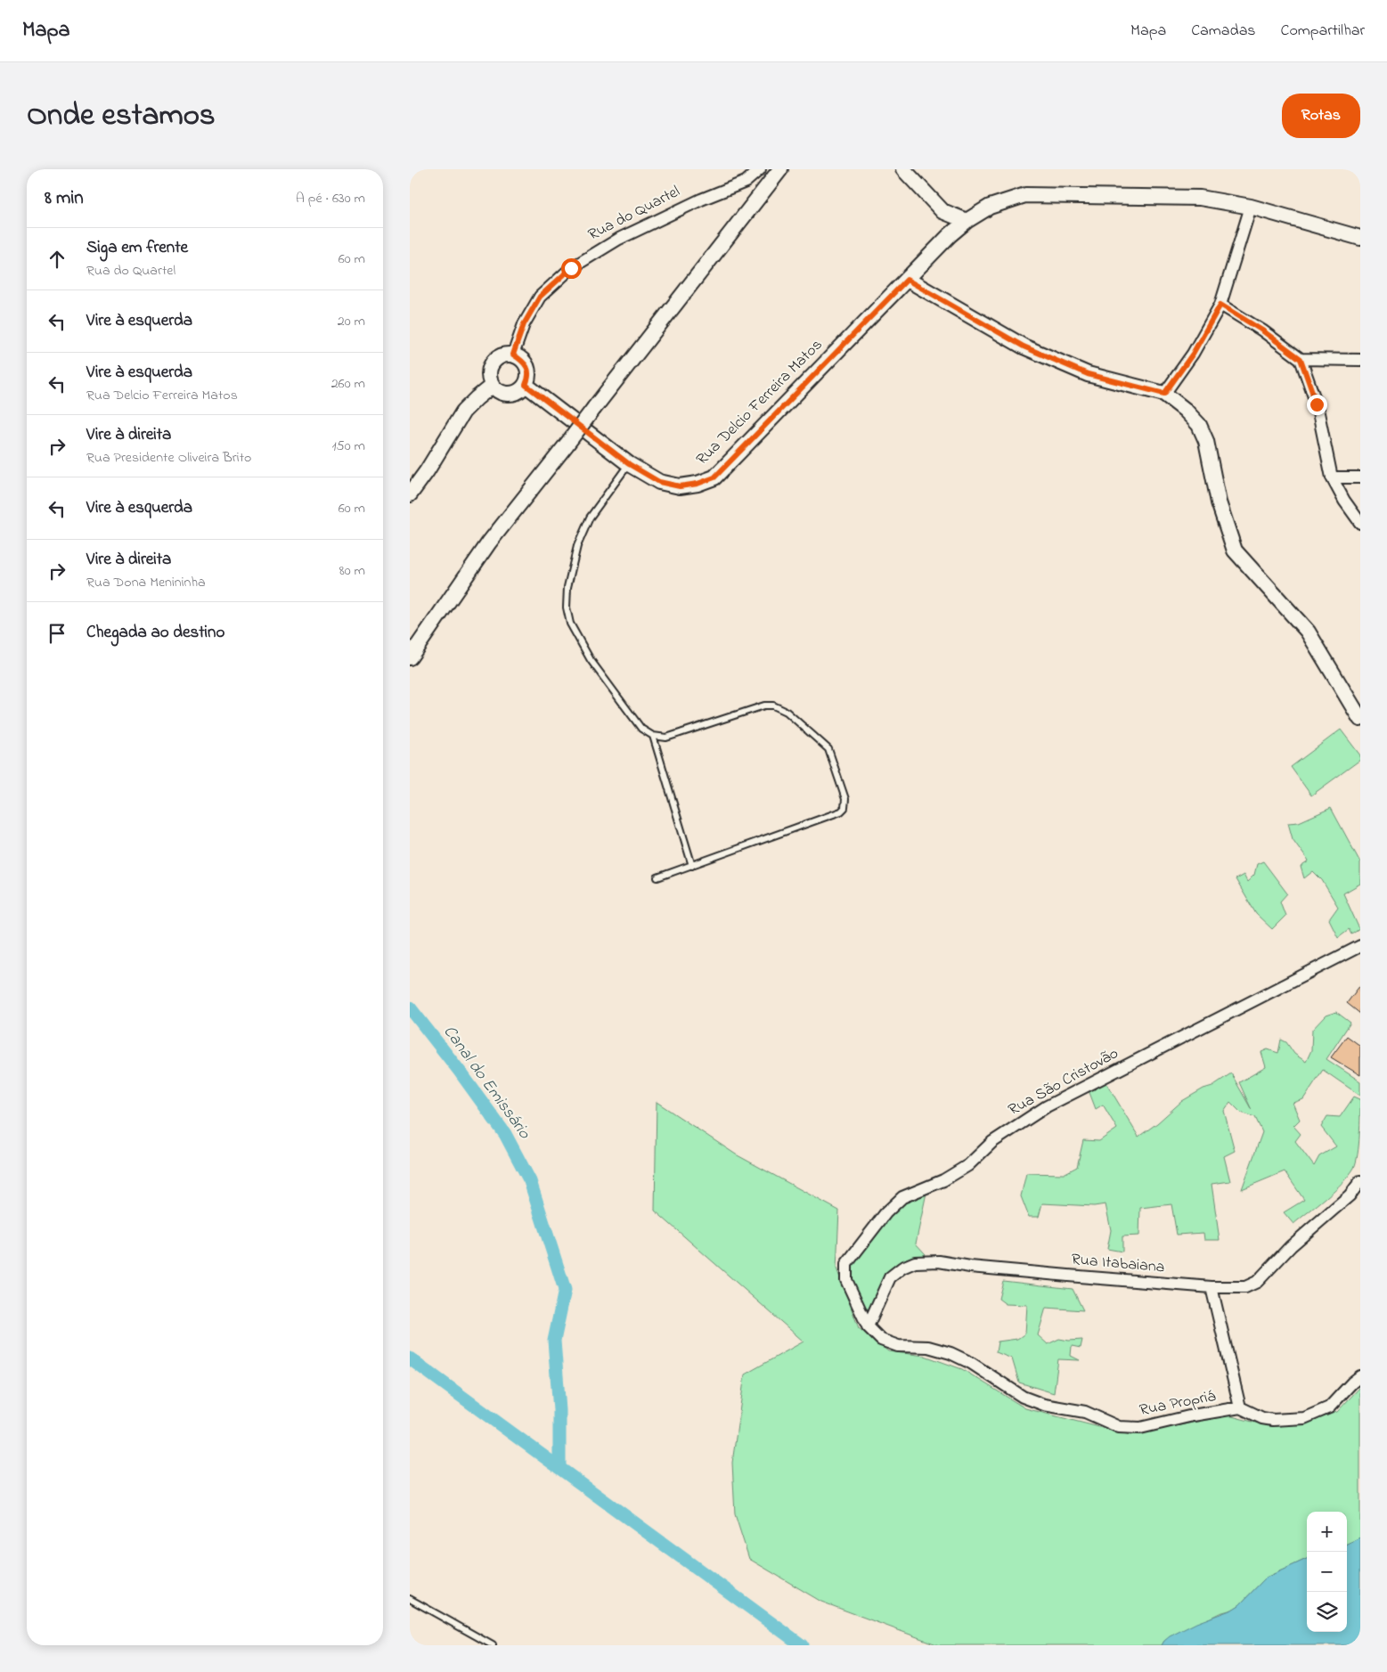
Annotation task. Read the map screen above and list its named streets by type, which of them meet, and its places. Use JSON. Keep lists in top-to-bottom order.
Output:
{
  "streets": {
    "street": [
      "Rua do Quartel",
      "Rua Delcio Ferreira Matos",
      "Rua São Cristovão",
      "Rua Itabaiana",
      "Rua Propriá"
    ]
  },
  "crossings": [
    ["Rua do Quartel", "Rua Delcio Ferreira Matos"],
    ["Rua São Cristovão", "Rua Itabaiana"],
    ["Rua São Cristovão", "Rua Propriá"],
    ["Rua Itabaiana", "Rua Propriá"]
  ],
  "water": ["Canal do Emissário"],
  "page": {
    "header": "Mapa",
    "nav": ["Mapa", "Camadas", "Compartilhar"],
    "title": "Onde estamos",
    "buttons": "Rotas",
    "heading": ["8 min", "A pé · 630 m"],
    "list": [
      ["Siga em frente", "Rua do Quartel", "60 m"],
      ["Vire à esquerda", "20 m"],
      ["Vire à esquerda", "Rua Delcio Ferreira Matos", "260 m"],
      ["Vire à direita", "Rua Presidente Oliveira Brito", "150 m"],
      ["Vire à esquerda", "60 m"],
      ["Vire à direita", "Rua Dona Menininha", "80 m"],
      "Chegada ao destino"
    ],
    "map_buttons": ["+", "−"]
  }
}
